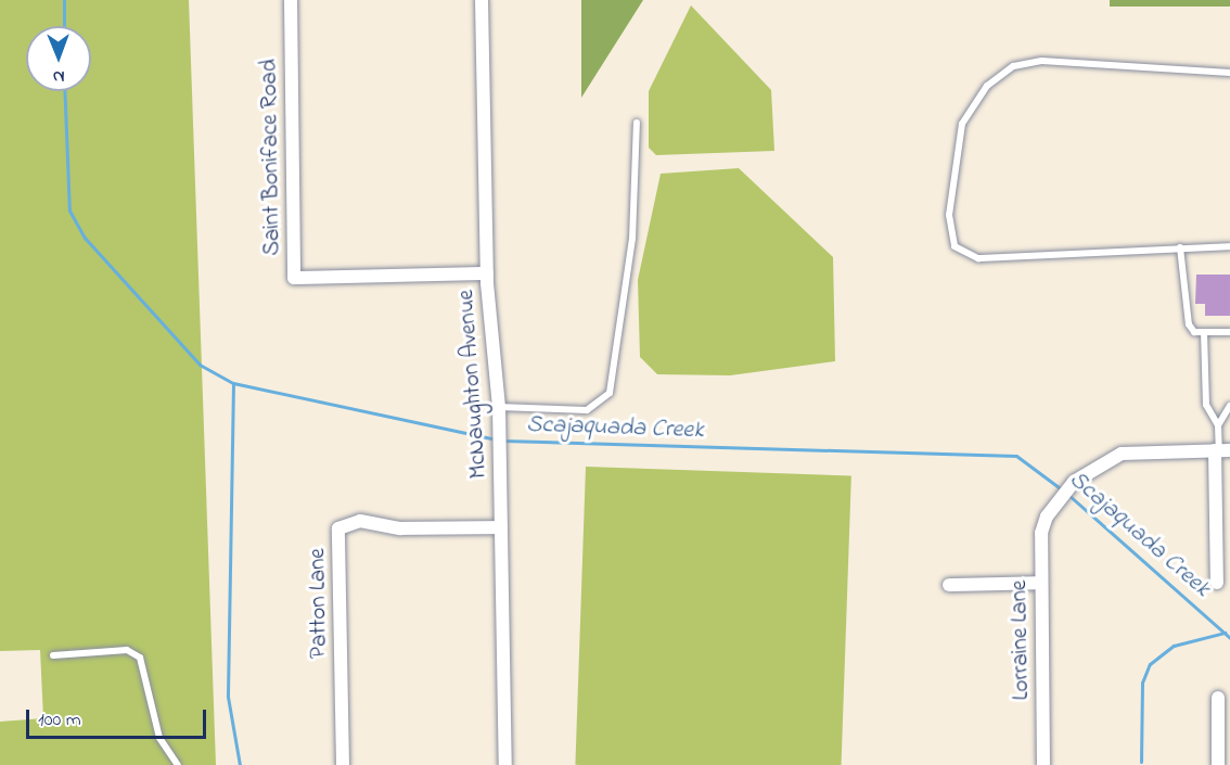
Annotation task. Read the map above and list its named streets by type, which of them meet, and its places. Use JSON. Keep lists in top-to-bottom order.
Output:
{
  "streets": {
    "street": [
      "Saint Boniface Road",
      "McNaughton Avenue",
      "Patton Lane",
      "Lorraine Lane"
    ]
  },
  "crossings": [
    ["Saint Boniface Road", "McNaughton Avenue"],
    ["McNaughton Avenue", "Patton Lane"]
  ],
  "water": ["Scajaquada Creek"],
  "scale_bar": "100 m",
  "north": "bottom"
}
